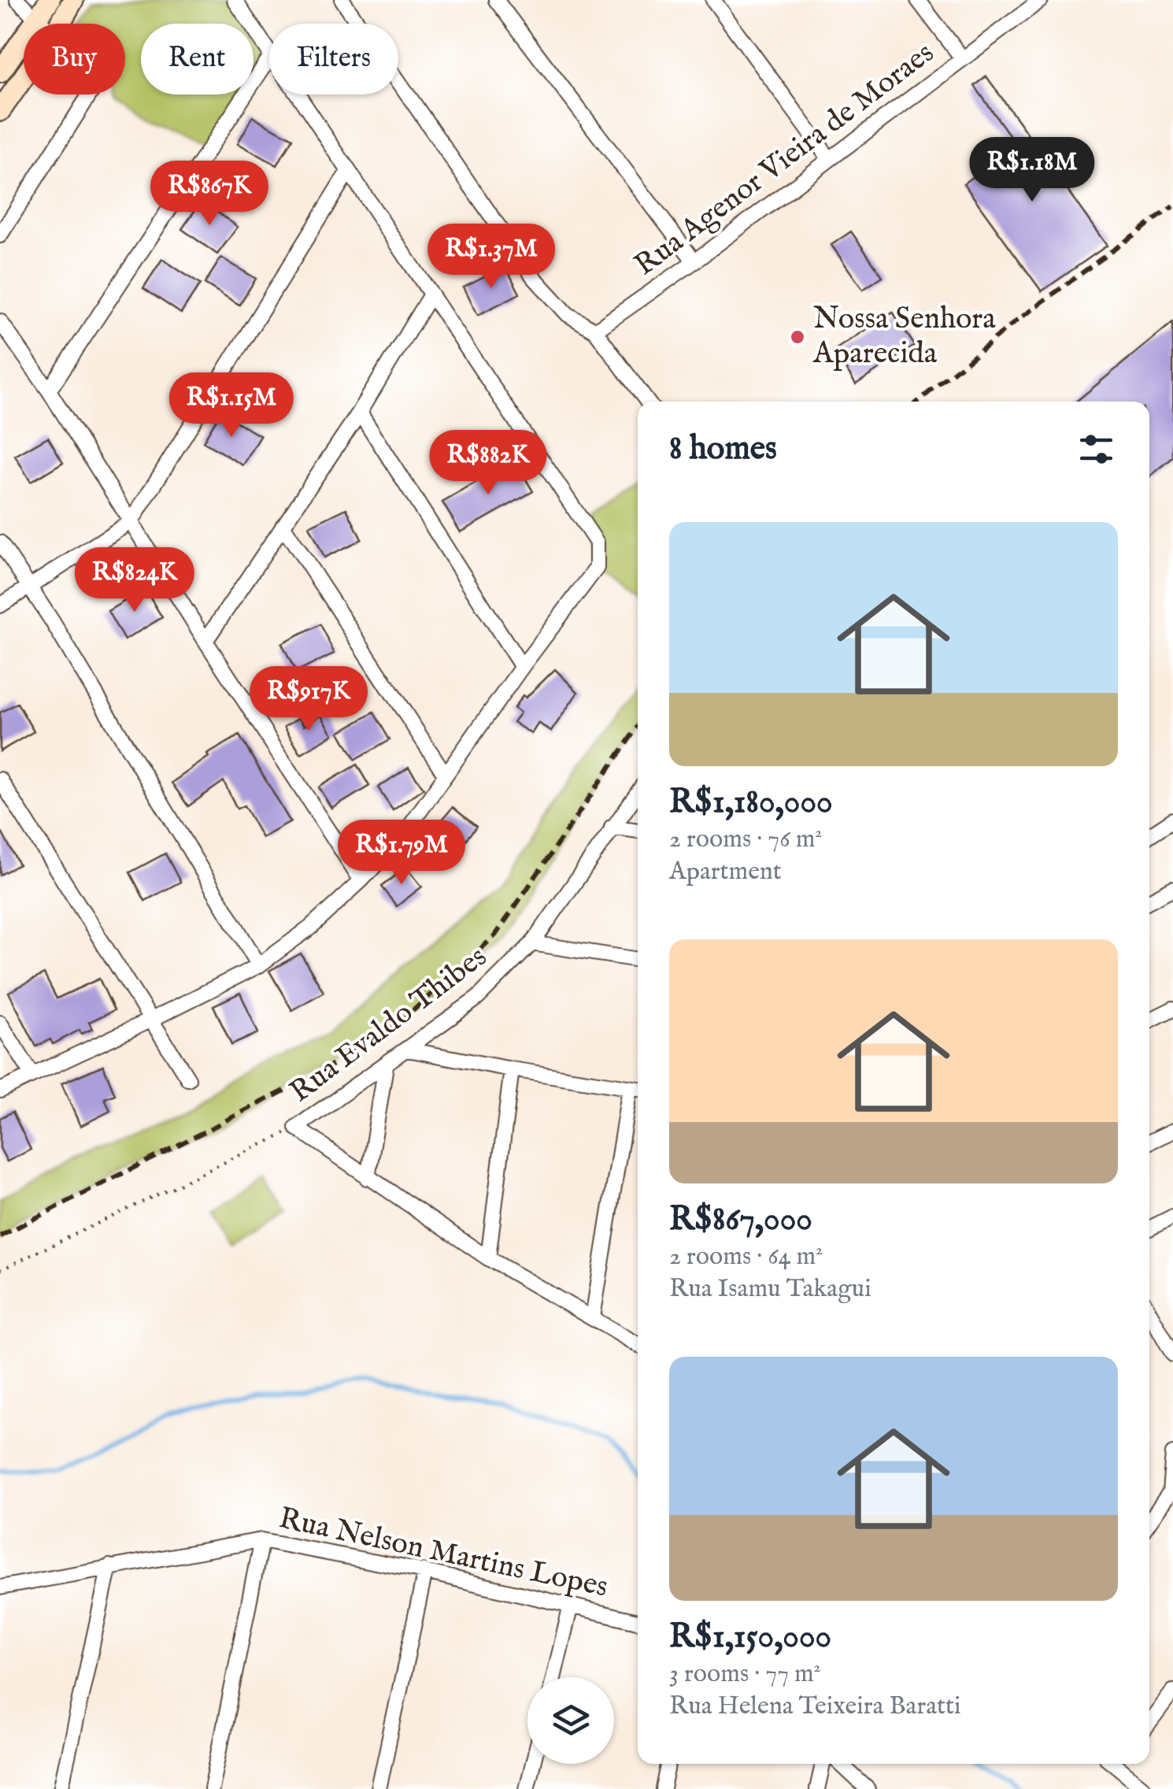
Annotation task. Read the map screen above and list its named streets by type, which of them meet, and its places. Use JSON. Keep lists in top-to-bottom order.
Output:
{
  "streets": {
    "street": ["Rua Agenor Vieira de Moraes", "Rua Evaldo Thibes", "Rua Nelson Martins Lopes"]
  },
  "places": ["Nossa Senhora Aparecida"],
  "page": {
    "chip": ["Buy", "Rent", "Filters"],
    "price": [
      "R$1.18M",
      "R$867K",
      "R$1.37M",
      "R$1.15M",
      "R$882K",
      "R$824K",
      "R$917K",
      "R$1.79M"
    ],
    "heading": "8 homes",
    "list": [
      {
        "name": "R$1,180,000",
        "note": "2 rooms · 76 m² · Apartment"
      },
      {
        "name": "R$867,000",
        "note": "2 rooms · 64 m² · Rua Isamu Takagui"
      },
      {
        "name": "R$1,150,000",
        "note": "3 rooms · 77 m² · Rua Helena Teixeira Baratti"
      }
    ]
  }
}
